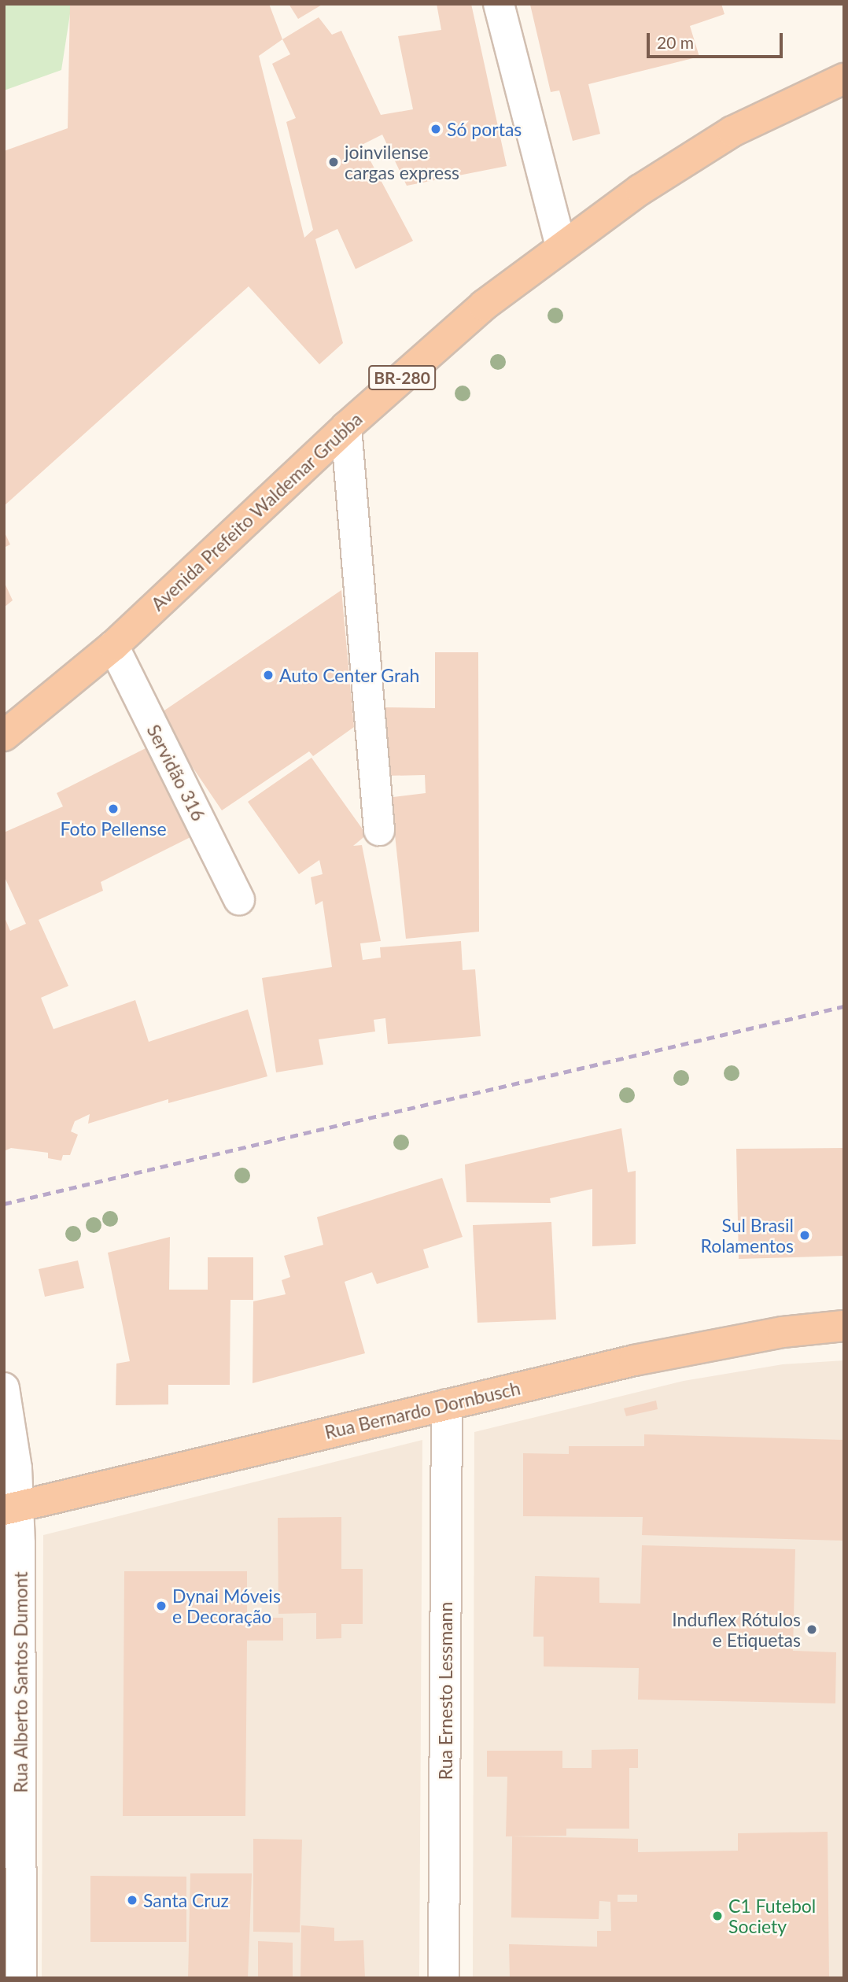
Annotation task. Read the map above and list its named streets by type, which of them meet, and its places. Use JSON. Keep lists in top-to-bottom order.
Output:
{
  "streets": {
    "highway": ["BR-280", "Avenida Prefeito Waldemar Grubba", "Rua Bernardo Dornbusch"],
    "street": ["Servidão 316", "Rua Alberto Santos Dumont", "Rua Ernesto Lessmann"]
  },
  "crossings": [
    ["Avenida Prefeito Waldemar Grubba", "Servidão 316"],
    ["Rua Bernardo Dornbusch", "Rua Alberto Santos Dumont"],
    ["Rua Bernardo Dornbusch", "Rua Ernesto Lessmann"]
  ],
  "places": [
    "Só portas",
    "joinvilense cargas express",
    "Auto Center Grah",
    "Foto Pellense",
    "Sul Brasil Rolamentos",
    "Dynai Móveis e Decoração",
    "Induflex Rótulos e Etiquetas",
    "Santa Cruz",
    "C1 Futebol Society"
  ],
  "scale_bar": "20 m"
}
